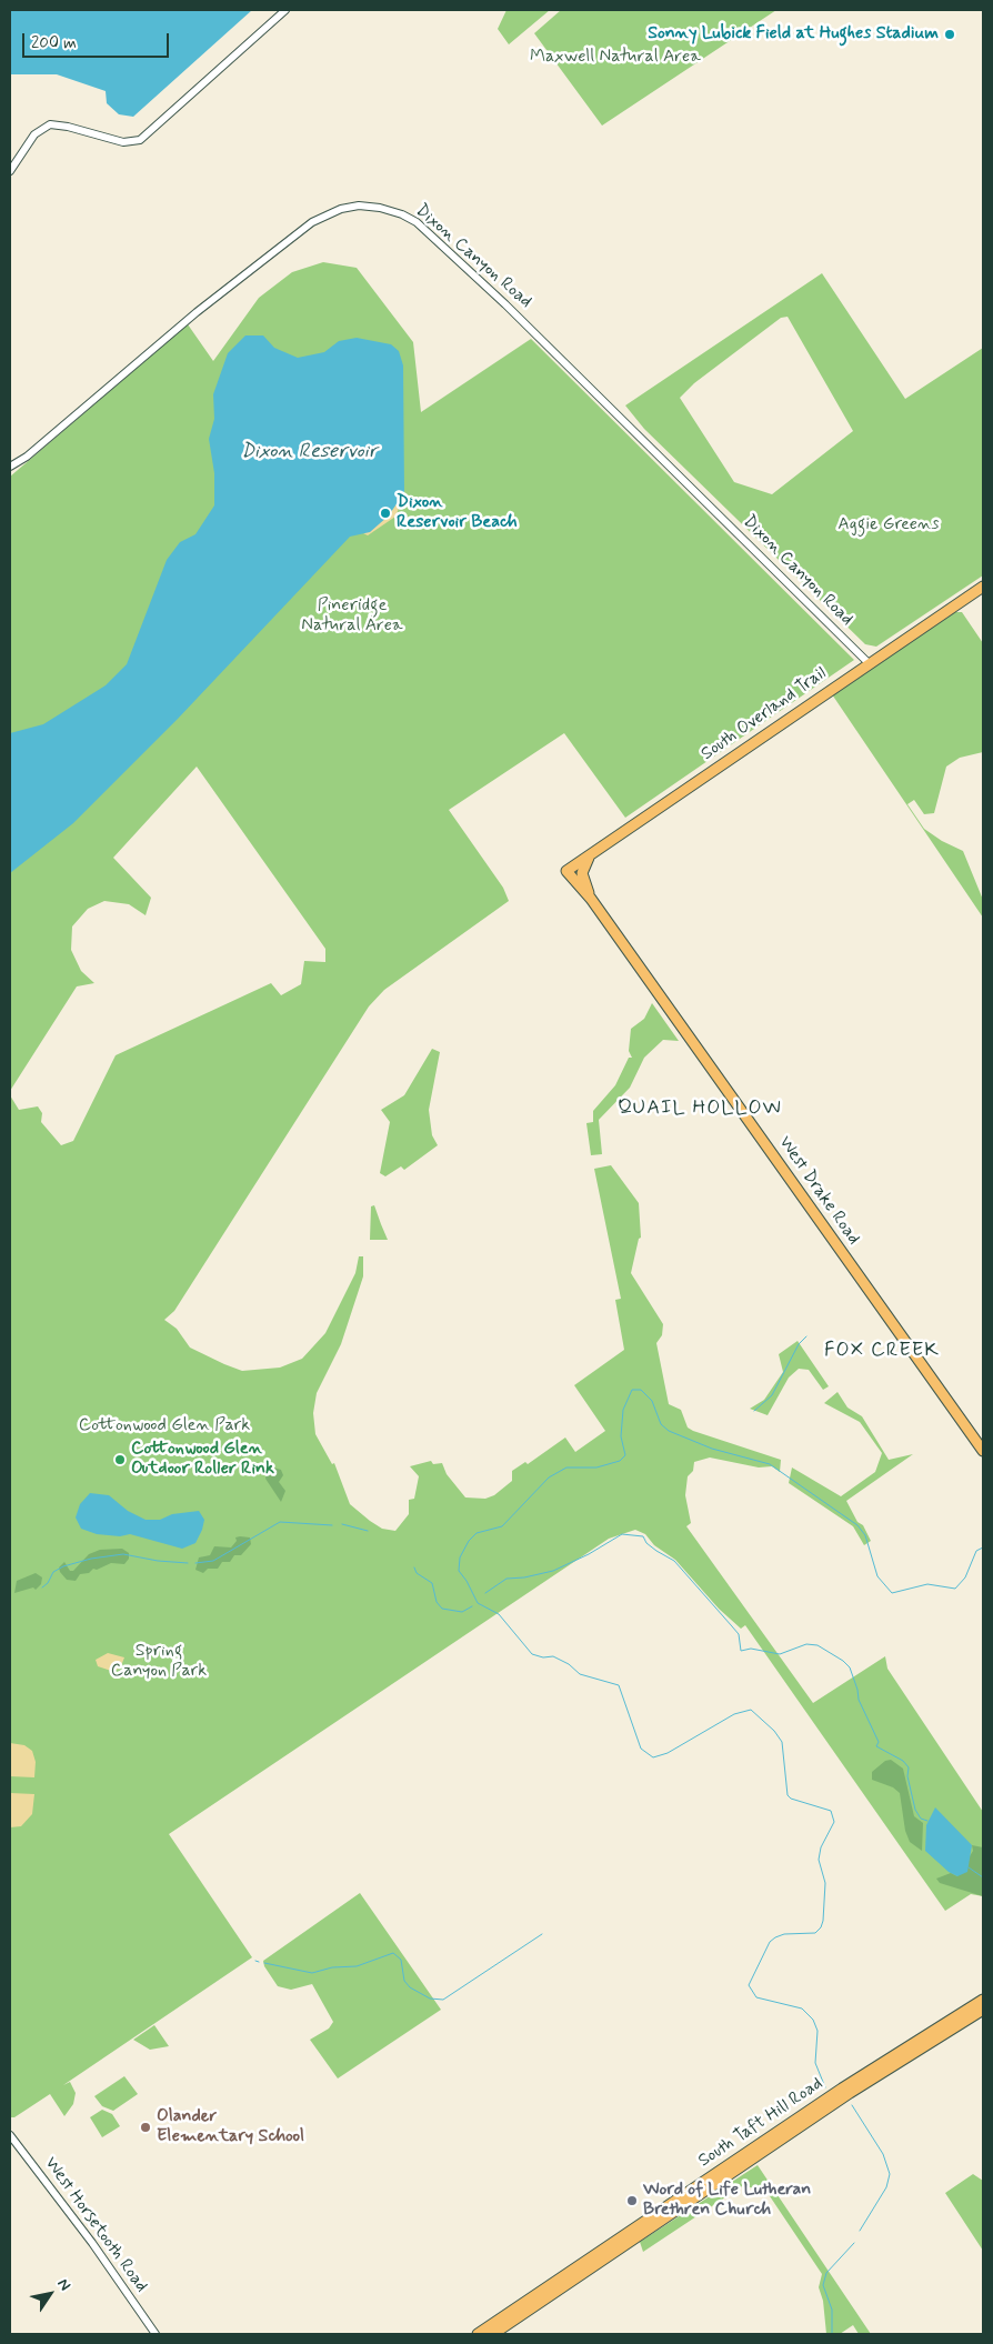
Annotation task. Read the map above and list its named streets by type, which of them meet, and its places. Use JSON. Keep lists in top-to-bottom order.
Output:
{
  "streets": {
    "main road": ["South Overland Trail", "West Drake Road", "South Taft Hill Road"],
    "street": ["Dixon Canyon Road", "West Horsetooth Road"]
  },
  "crossings": [
    ["Dixon Canyon Road", "South Overland Trail"],
    ["South Overland Trail", "West Drake Road"]
  ],
  "districts": ["QUAIL HOLLOW", "FOX CREEK"],
  "water": ["Dixon Reservoir"],
  "parks": [
    "Maxwell Natural Area",
    "Aggie Greens",
    "Pineridge Natural Area",
    "Cottonwood Glen Park",
    "Spring Canyon Park"
  ],
  "places": [
    "Sonny Lubick Field at Hughes Stadium",
    "Dixon Reservoir Beach",
    "Cottonwood Glen Outdoor Roller Rink",
    "Olander Elementary School",
    "Word of Life Lutheran Brethren Church"
  ],
  "scale_bar": "200 m",
  "north": "top right"
}
